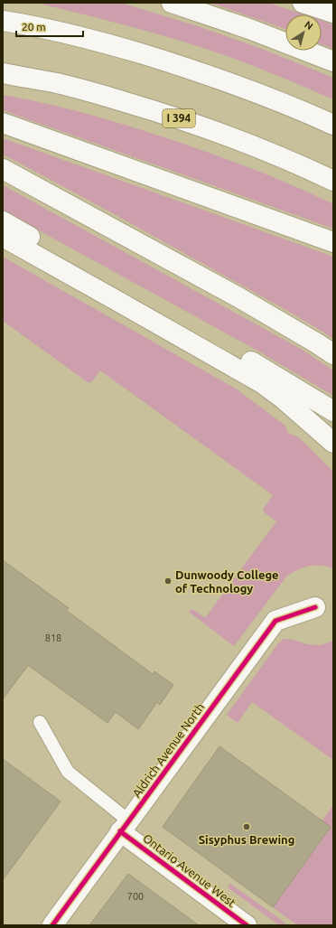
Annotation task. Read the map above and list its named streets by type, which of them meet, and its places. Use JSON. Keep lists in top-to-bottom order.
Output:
{
  "streets": {
    "main road": ["I 394", "Aldrich Avenue North", "Ontario Avenue West"]
  },
  "crossings": [
    ["Aldrich Avenue North", "Ontario Avenue West"]
  ],
  "places": ["Dunwoody College of Technology", "Sisyphus Brewing"],
  "house_numbers": ["818", "700"],
  "scale_bar": "20 m",
  "north": "top right"
}
